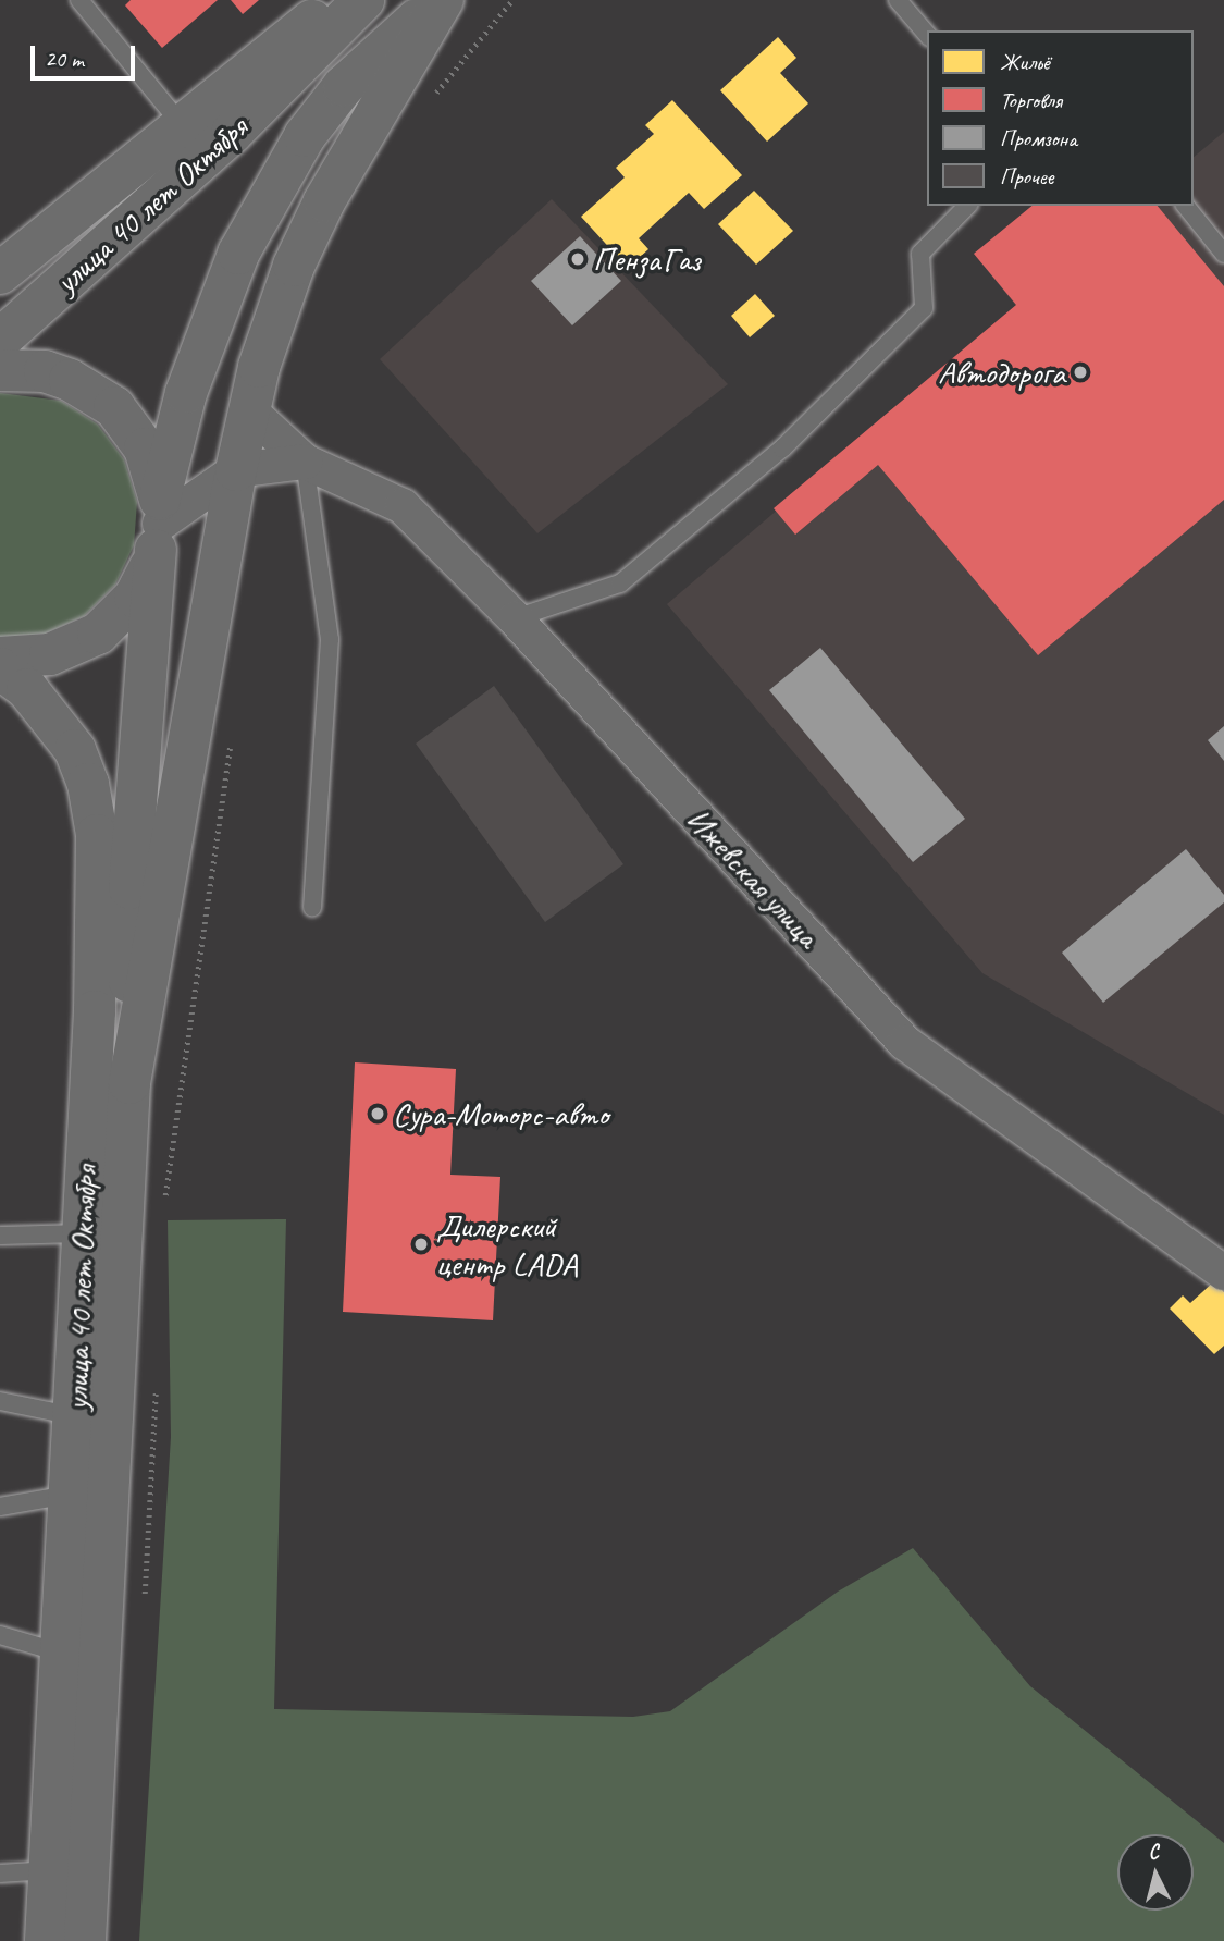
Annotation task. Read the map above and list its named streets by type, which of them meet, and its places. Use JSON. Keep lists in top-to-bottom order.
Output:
{
  "streets": {
    "main road": ["улица 40 лет Октября"],
    "street": ["Ижевская улица"]
  },
  "crossings": [
    ["улица 40 лет Октября", "Ижевская улица"]
  ],
  "places": [
    "ПензаГаз",
    "Автодорога",
    "Сура-Моторс-авто",
    "Дилерский центр LADA"
  ],
  "legend": [
    "Жильё",
    "Торговля",
    "Промзона",
    "Прочее"
  ],
  "scale_bar": "20 m",
  "north": "top"
}
